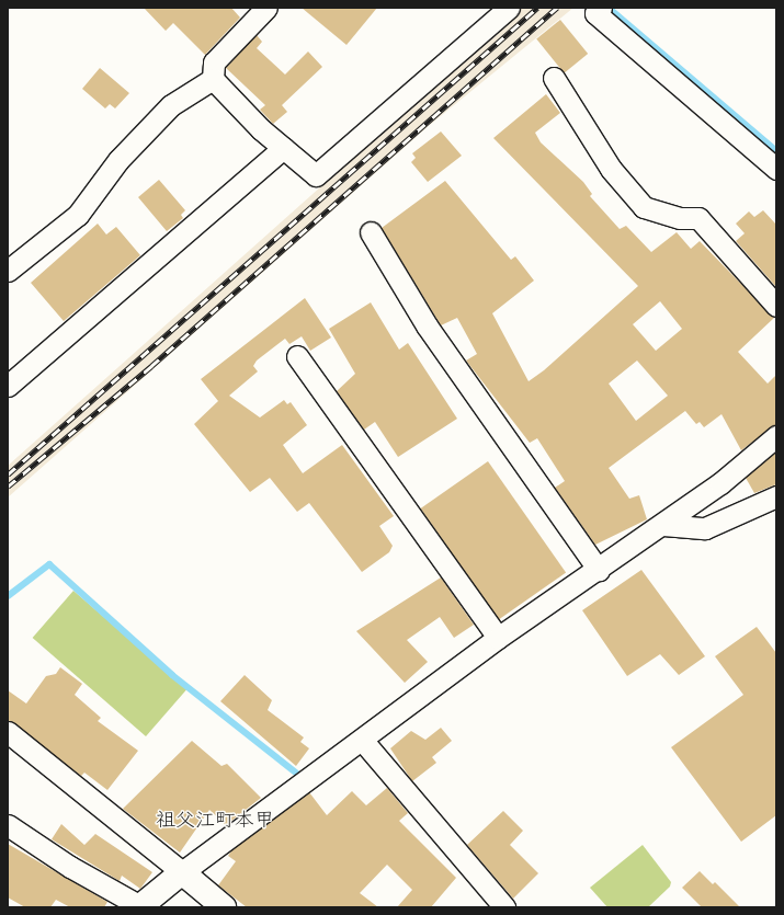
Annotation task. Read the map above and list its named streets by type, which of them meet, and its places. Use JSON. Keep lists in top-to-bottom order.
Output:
{
  "districts": ["祖父江町本甲"]
}
